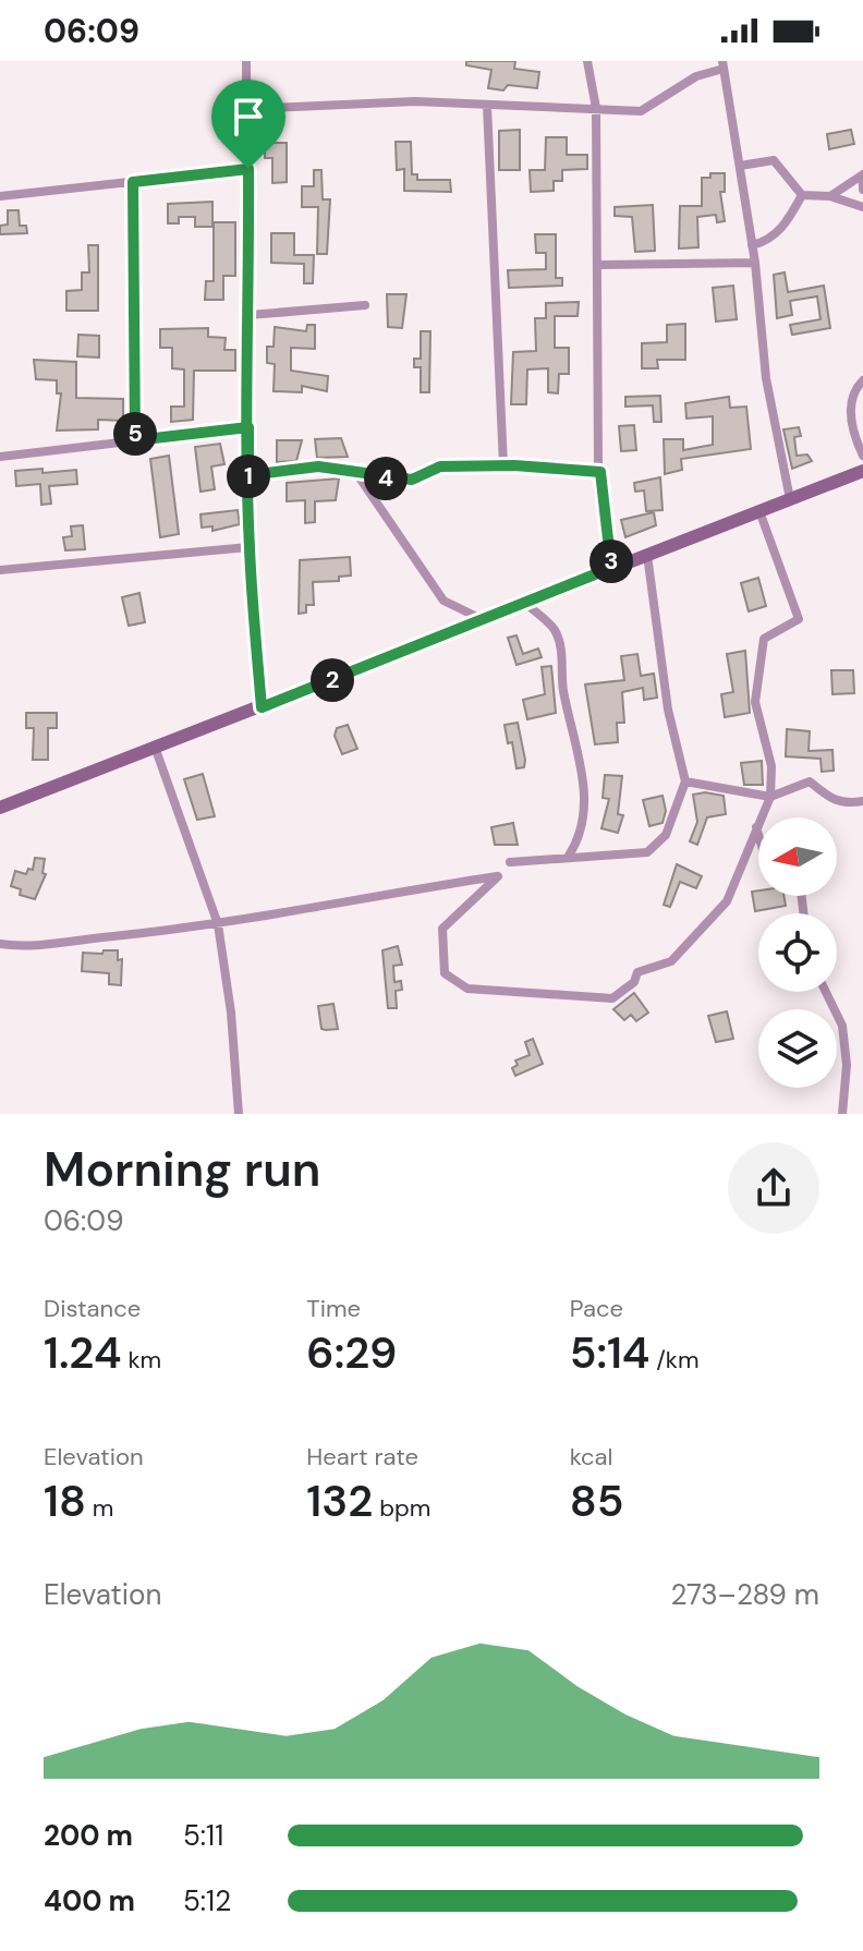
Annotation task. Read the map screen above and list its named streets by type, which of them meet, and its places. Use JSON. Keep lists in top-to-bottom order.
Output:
{
  "north": "left",
  "page": {
    "status": "06:09",
    "pins": [
      "5",
      "1",
      "4",
      "3",
      "2"
    ],
    "heading": ["Morning run", "06:09"],
    "stats": [
      ["Distance", "1.24 km"],
      ["Time", "6:29"],
      ["Pace", "5:14 /km"],
      ["Elevation", "18 m"],
      ["Heart rate", "132 bpm"],
      ["kcal", "85"]
    ],
    "chart": ["Elevation", "273–289 m"],
    "list": [
      {
        "name": "200 m",
        "note": "5:11"
      },
      {
        "name": "400 m",
        "note": "5:12"
      }
    ]
  }
}
